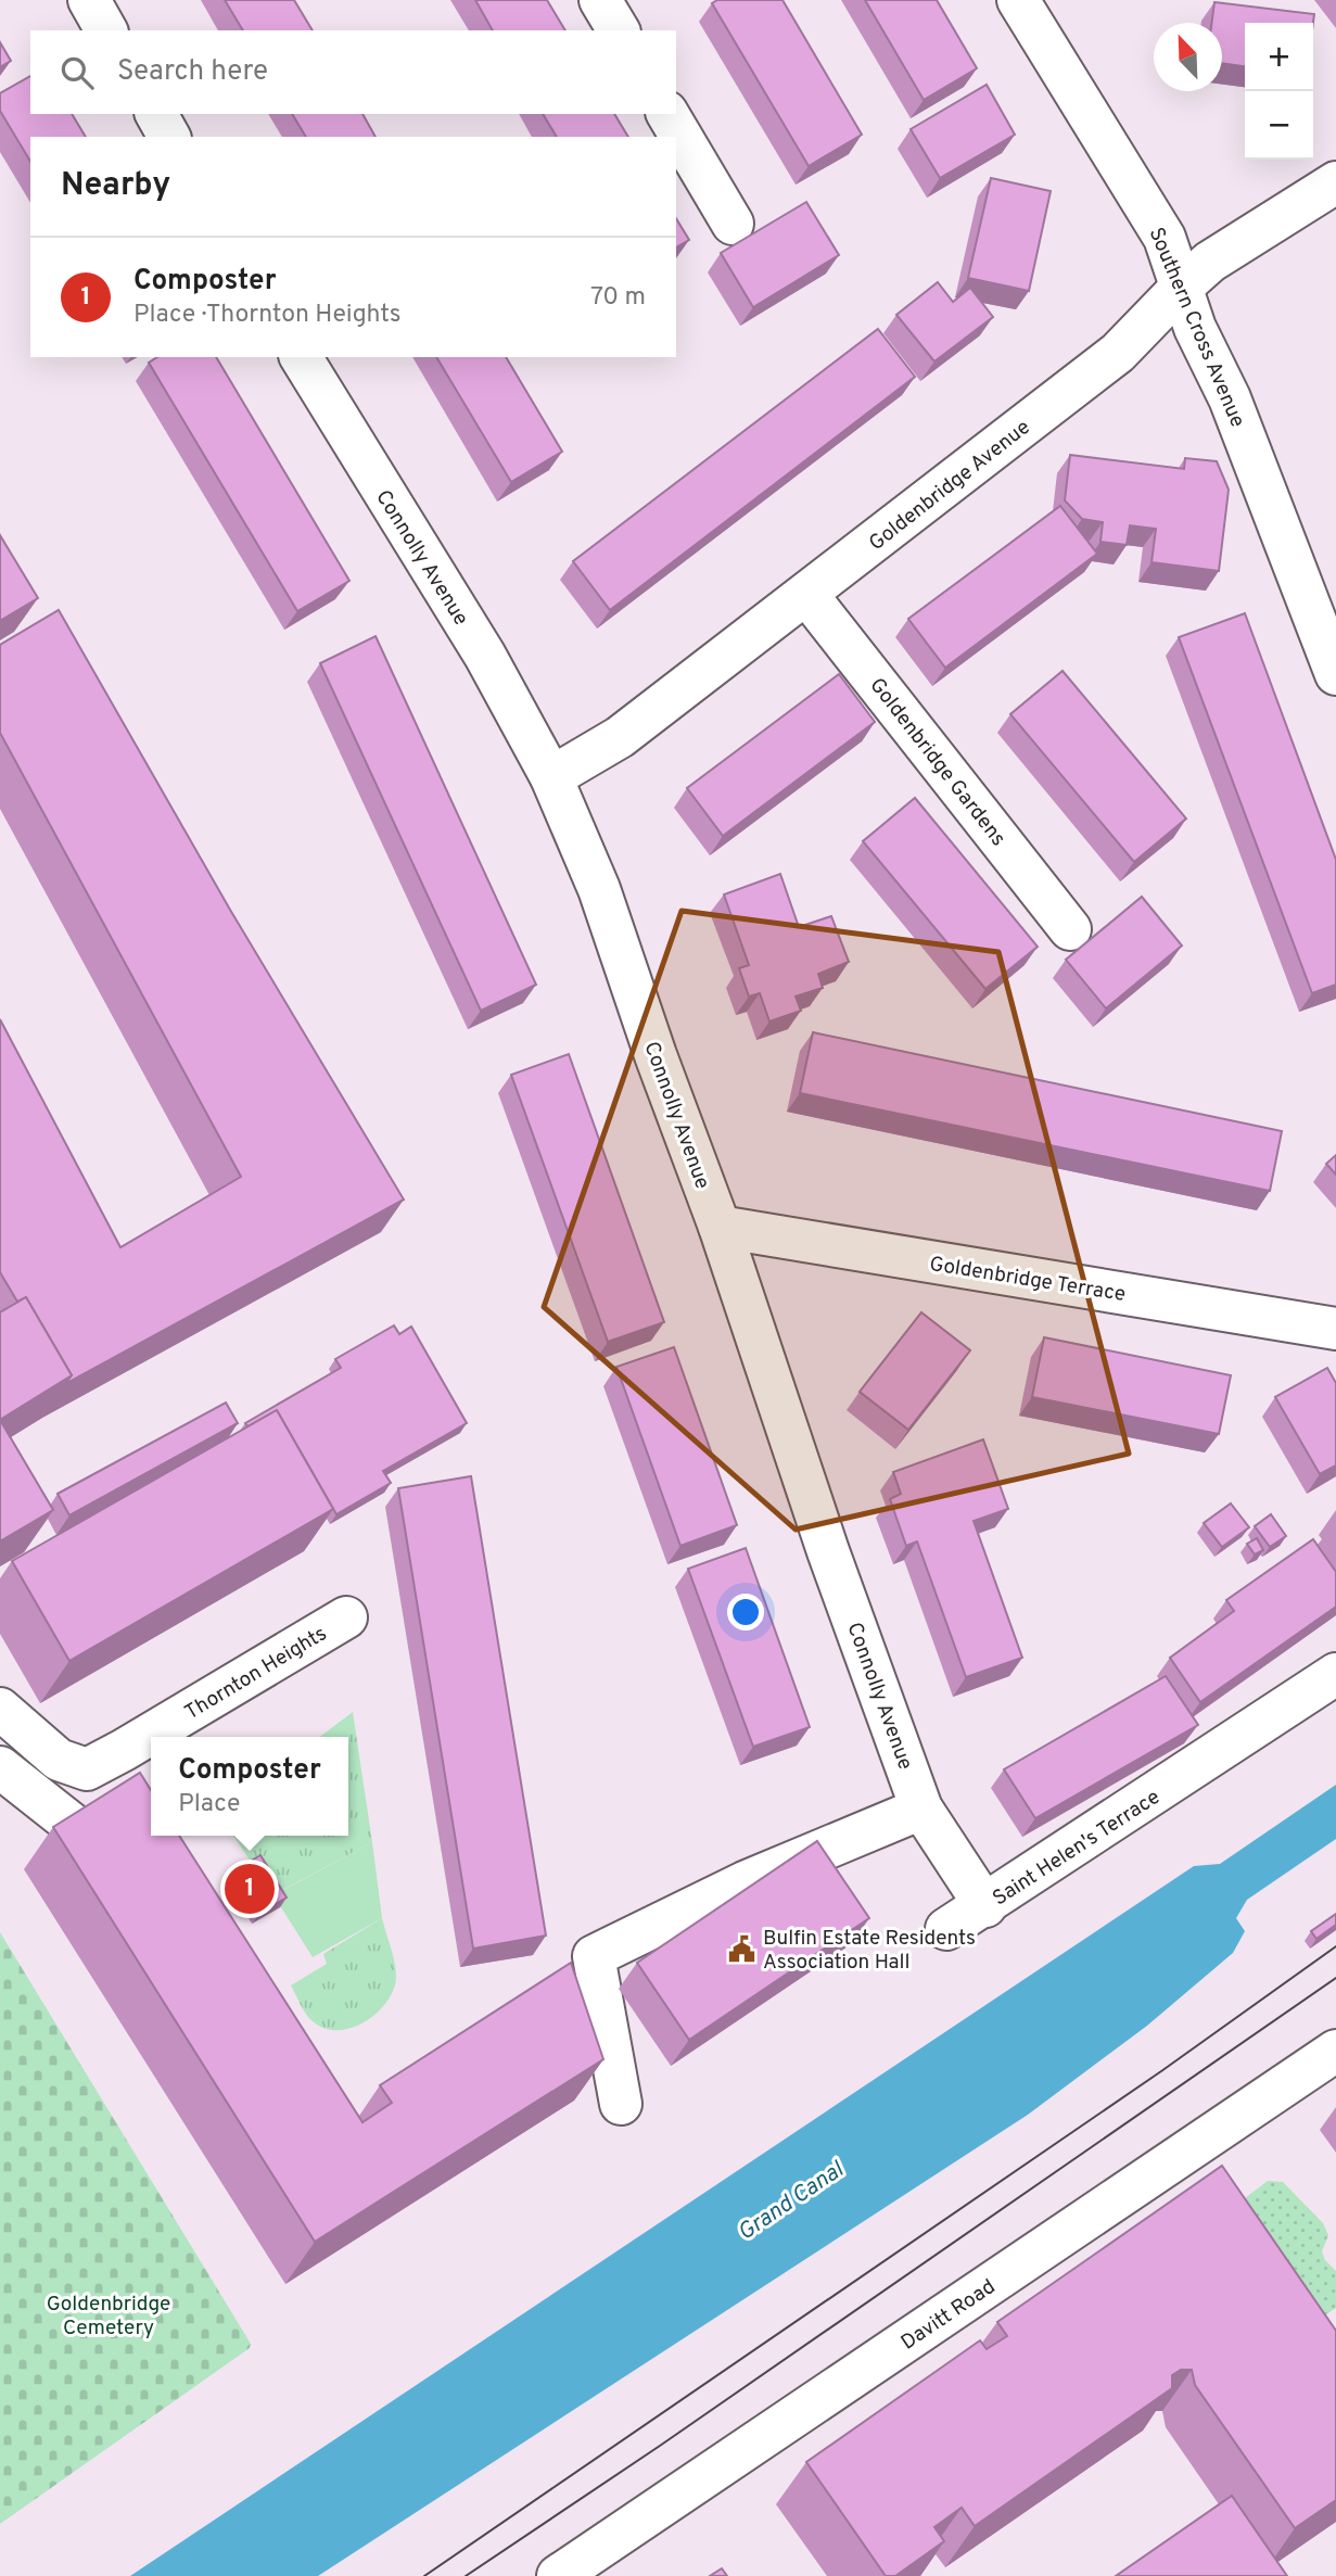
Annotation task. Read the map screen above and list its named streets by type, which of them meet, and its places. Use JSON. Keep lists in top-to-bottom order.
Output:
{
  "streets": {
    "street": [
      "Southern Cross Avenue",
      "Goldenbridge Avenue",
      "Connolly Avenue",
      "Goldenbridge Gardens",
      "Goldenbridge Terrace",
      "Thornton Heights",
      "Saint Helen's Terrace",
      "Davitt Road"
    ]
  },
  "crossings": [
    ["Southern Cross Avenue", "Goldenbridge Avenue"],
    ["Goldenbridge Avenue", "Connolly Avenue"],
    ["Goldenbridge Avenue", "Goldenbridge Gardens"],
    ["Connolly Avenue", "Goldenbridge Terrace"],
    ["Connolly Avenue", "Saint Helen's Terrace"]
  ],
  "water": ["Grand Canal"],
  "parks": ["Goldenbridge Cemetery"],
  "places": {
    "public building": ["Bulfin Estate Residents Association Hall"]
  },
  "north": "top left",
  "page": {
    "map_buttons": ["+", "−"],
    "search": "Search here",
    "heading": "Nearby",
    "list": [
      {
        "mark": "1",
        "name": "Composter",
        "note": "Place · Thornton Heights",
        "value": "70 m"
      }
    ],
    "popup": ["Composter", "Place"],
    "pins": "1"
  }
}
